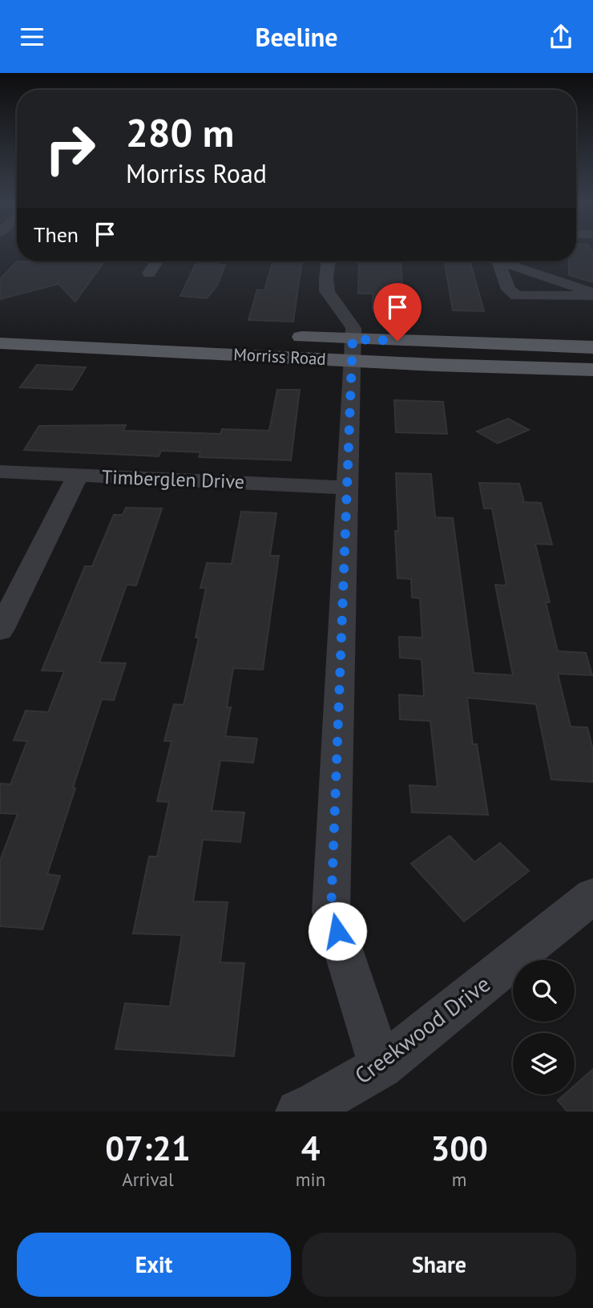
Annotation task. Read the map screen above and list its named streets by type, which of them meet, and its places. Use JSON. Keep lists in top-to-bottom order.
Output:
{
  "streets": {
    "main road": ["Morriss Road"],
    "street": ["Timberglen Drive", "Creekwood Drive"]
  },
  "page": {
    "header": "Beeline",
    "turn": ["280 m", "Morriss Road"],
    "then": "Then",
    "eta": [
      "07:21",
      "Arrival",
      "4",
      "min",
      "300",
      "m"
    ],
    "buttons": ["Exit", "Share"]
  }
}
